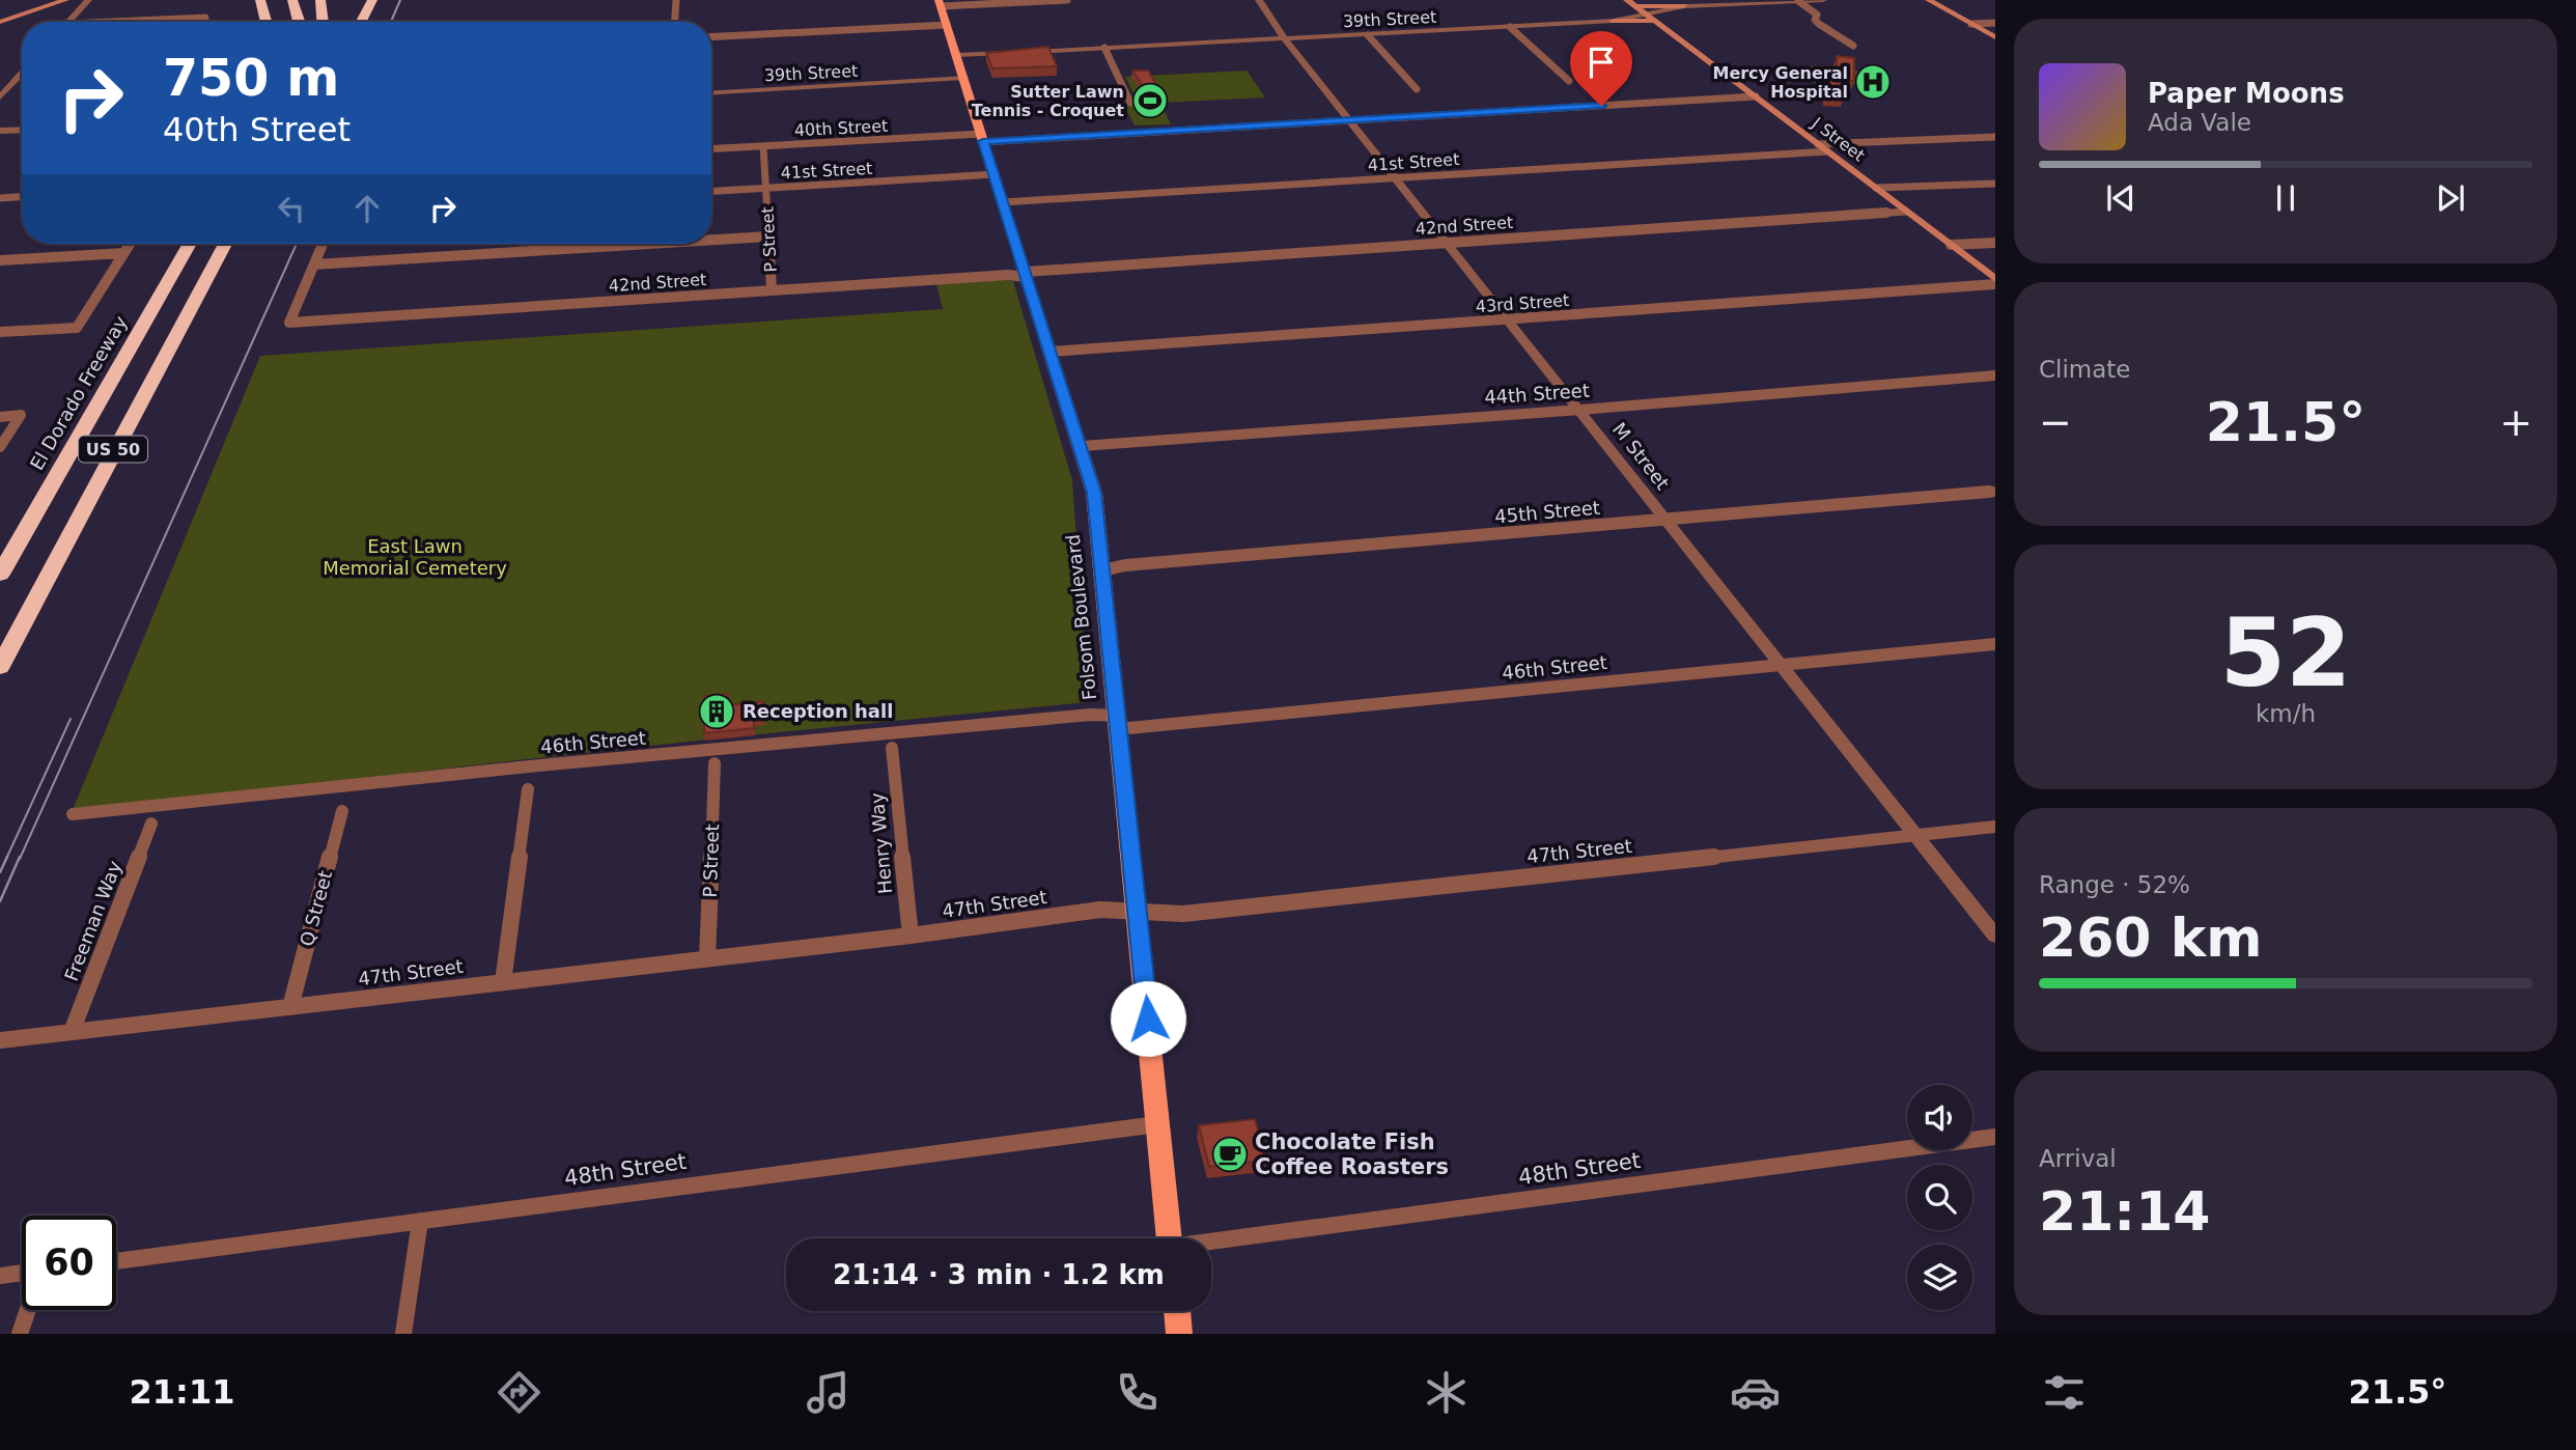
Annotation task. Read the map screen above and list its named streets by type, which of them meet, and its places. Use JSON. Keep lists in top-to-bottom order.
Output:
{
  "streets": {
    "highway": ["El Dorado Freeway", "US 50"],
    "main road": ["J Street", "Folsom Boulevard"],
    "street": [
      "39th Street",
      "40th Street",
      "41st Street",
      "42nd Street",
      "P Street",
      "43rd Street",
      "44th Street",
      "M Street",
      "45th Street",
      "46th Street",
      "Henry Way",
      "47th Street",
      "Q Street",
      "Freeman Way",
      "48th Street"
    ]
  },
  "crossings": [
    ["39th Street", "J Street"],
    ["39th Street", "M Street"],
    ["39th Street", "Folsom Boulevard"],
    ["40th Street", "J Street"],
    ["40th Street", "P Street"],
    ["40th Street", "M Street"],
    ["40th Street", "Folsom Boulevard"],
    ["J Street", "41st Street"],
    ["J Street", "42nd Street"],
    ["41st Street", "P Street"],
    ["41st Street", "M Street"],
    ["41st Street", "Folsom Boulevard"],
    ["42nd Street", "P Street"],
    ["42nd Street", "M Street"],
    ["42nd Street", "Folsom Boulevard"],
    ["P Street", "47th Street"],
    ["43rd Street", "M Street"],
    ["43rd Street", "Folsom Boulevard"],
    ["44th Street", "M Street"],
    ["44th Street", "Folsom Boulevard"],
    ["M Street", "45th Street"],
    ["M Street", "46th Street"],
    ["M Street", "47th Street"],
    ["45th Street", "Folsom Boulevard"],
    ["Folsom Boulevard", "46th Street"],
    ["Folsom Boulevard", "47th Street"],
    ["Folsom Boulevard", "48th Street"],
    ["Henry Way", "47th Street"],
    ["47th Street", "Q Street"],
    ["47th Street", "Freeman Way"]
  ],
  "parks": ["East Lawn Memorial Cemetery"],
  "places": {
    "hospital": ["Mercy General Hospital"],
    "sports": ["Sutter Lawn Tennis - Croquet"],
    "building": ["Reception hall"],
    "cafe": ["Chocolate Fish Coffee Roasters"]
  },
  "page": {
    "turn": ["750 m", "40th Street"],
    "song": ["Paper Moons", "Ada Vale"],
    "tile": [
      "Climate",
      ["52", "km/h"],
      ["Range · 52%", "260 km"],
      ["Arrival", "21:14"]
    ],
    "heat": ["−", "21.5°", "+"],
    "limit": "60",
    "trip": "21:14 · 3 min · 1.2 km",
    "tabs": ["21:11", "21.5°"]
  }
}
